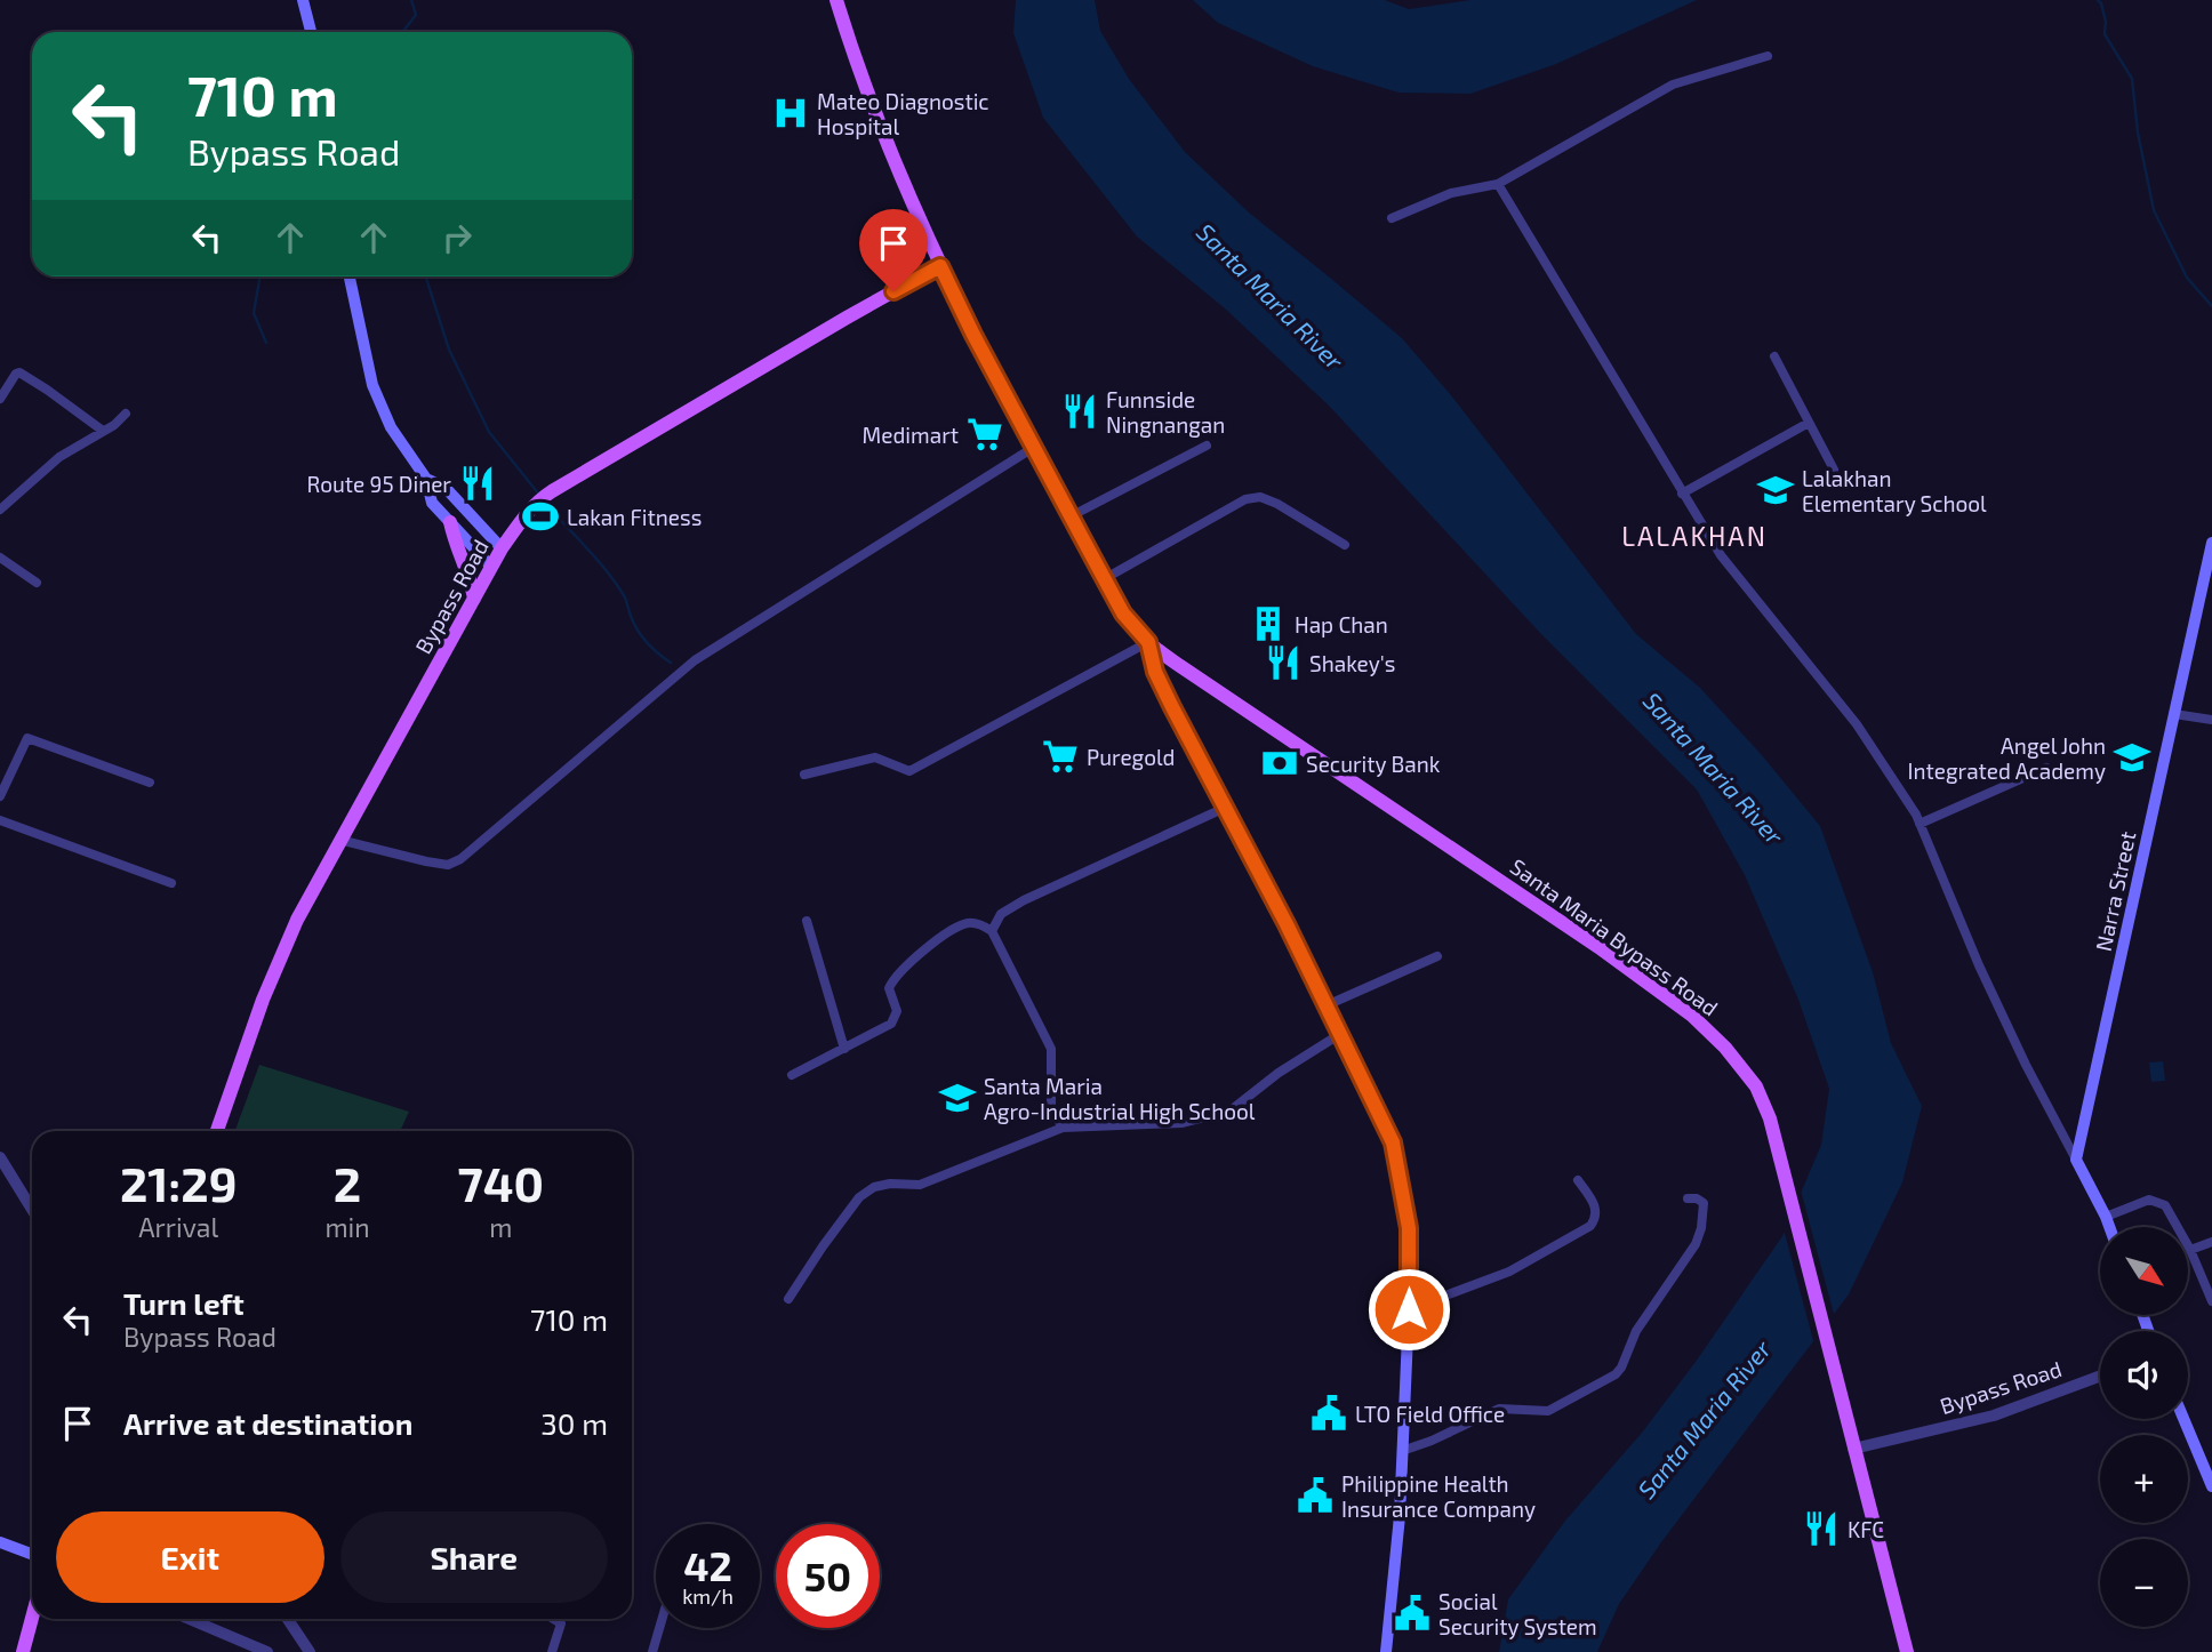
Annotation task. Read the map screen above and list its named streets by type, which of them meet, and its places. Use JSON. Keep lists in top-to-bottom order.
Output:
{
  "streets": {
    "main road": ["Bypass Road", "Narra Street", "Santa Maria Bypass Road"]
  },
  "crossings": [
    ["Bypass Road", "Santa Maria Bypass Road"]
  ],
  "districts": ["LALAKHAN"],
  "water": ["Santa Maria River"],
  "places": {
    "hospital": ["Mateo Diagnostic Hospital"],
    "restaurant": [
      "Funnside Ningnangan",
      "Route 95 Diner",
      "Shakey's",
      "KFC"
    ],
    "supermarket": ["Medimart", "Puregold"],
    "school or university": ["Lalakhan Elementary School", "Angel John Integrated Academy", "Santa Maria Agro-Industrial High School"],
    "sports": ["Lakan Fitness"],
    "building": ["Hap Chan"],
    "bank": ["Security Bank"],
    "public building": ["LTO Field Office", "Philippine Health Insurance Company", "Social Security System"]
  },
  "north": "bottom right",
  "page": {
    "turn": ["710 m", "Bypass Road"],
    "eta": [
      "21:29",
      "Arrival",
      "2",
      "min",
      "740",
      "m"
    ],
    "map_buttons": ["+", "−"],
    "list": [
      {
        "name": "Turn left",
        "note": "Bypass Road",
        "value": "710 m"
      },
      {
        "name": "Arrive at destination",
        "value": "30 m"
      }
    ],
    "buttons": ["Exit", "Share"],
    "speed": "42 km/h",
    "limit": "50"
  }
}
